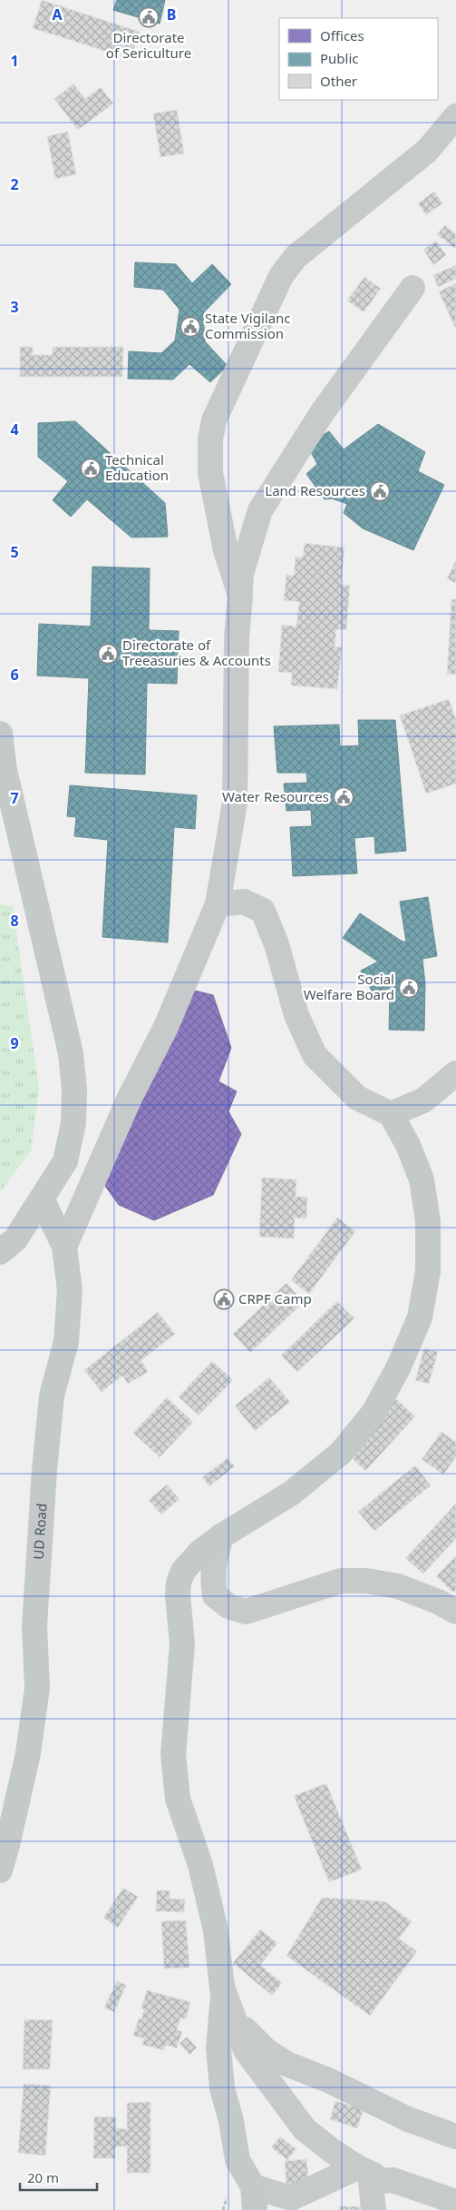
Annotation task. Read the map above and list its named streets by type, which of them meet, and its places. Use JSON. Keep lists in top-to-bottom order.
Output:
{
  "streets": {
    "main road": ["UD Road"]
  },
  "places": {
    "public building": [
      "Directorate of Sericulture",
      "State Vigilanc Commission",
      "Technical Education",
      "Land Resources",
      "Directorate of Treeasuries & Accounts",
      "Water Resources",
      "Social Welfare Board",
      "CRPF Camp"
    ]
  },
  "legend": ["Offices", "Public", "Other"],
  "scale_bar": "20 m",
  "grid": {
    "columns": ["A", "B"],
    "rows": [
      "1",
      "2",
      "3",
      "4",
      "5",
      "6",
      "7",
      "8",
      "9"
    ]
  }
}
